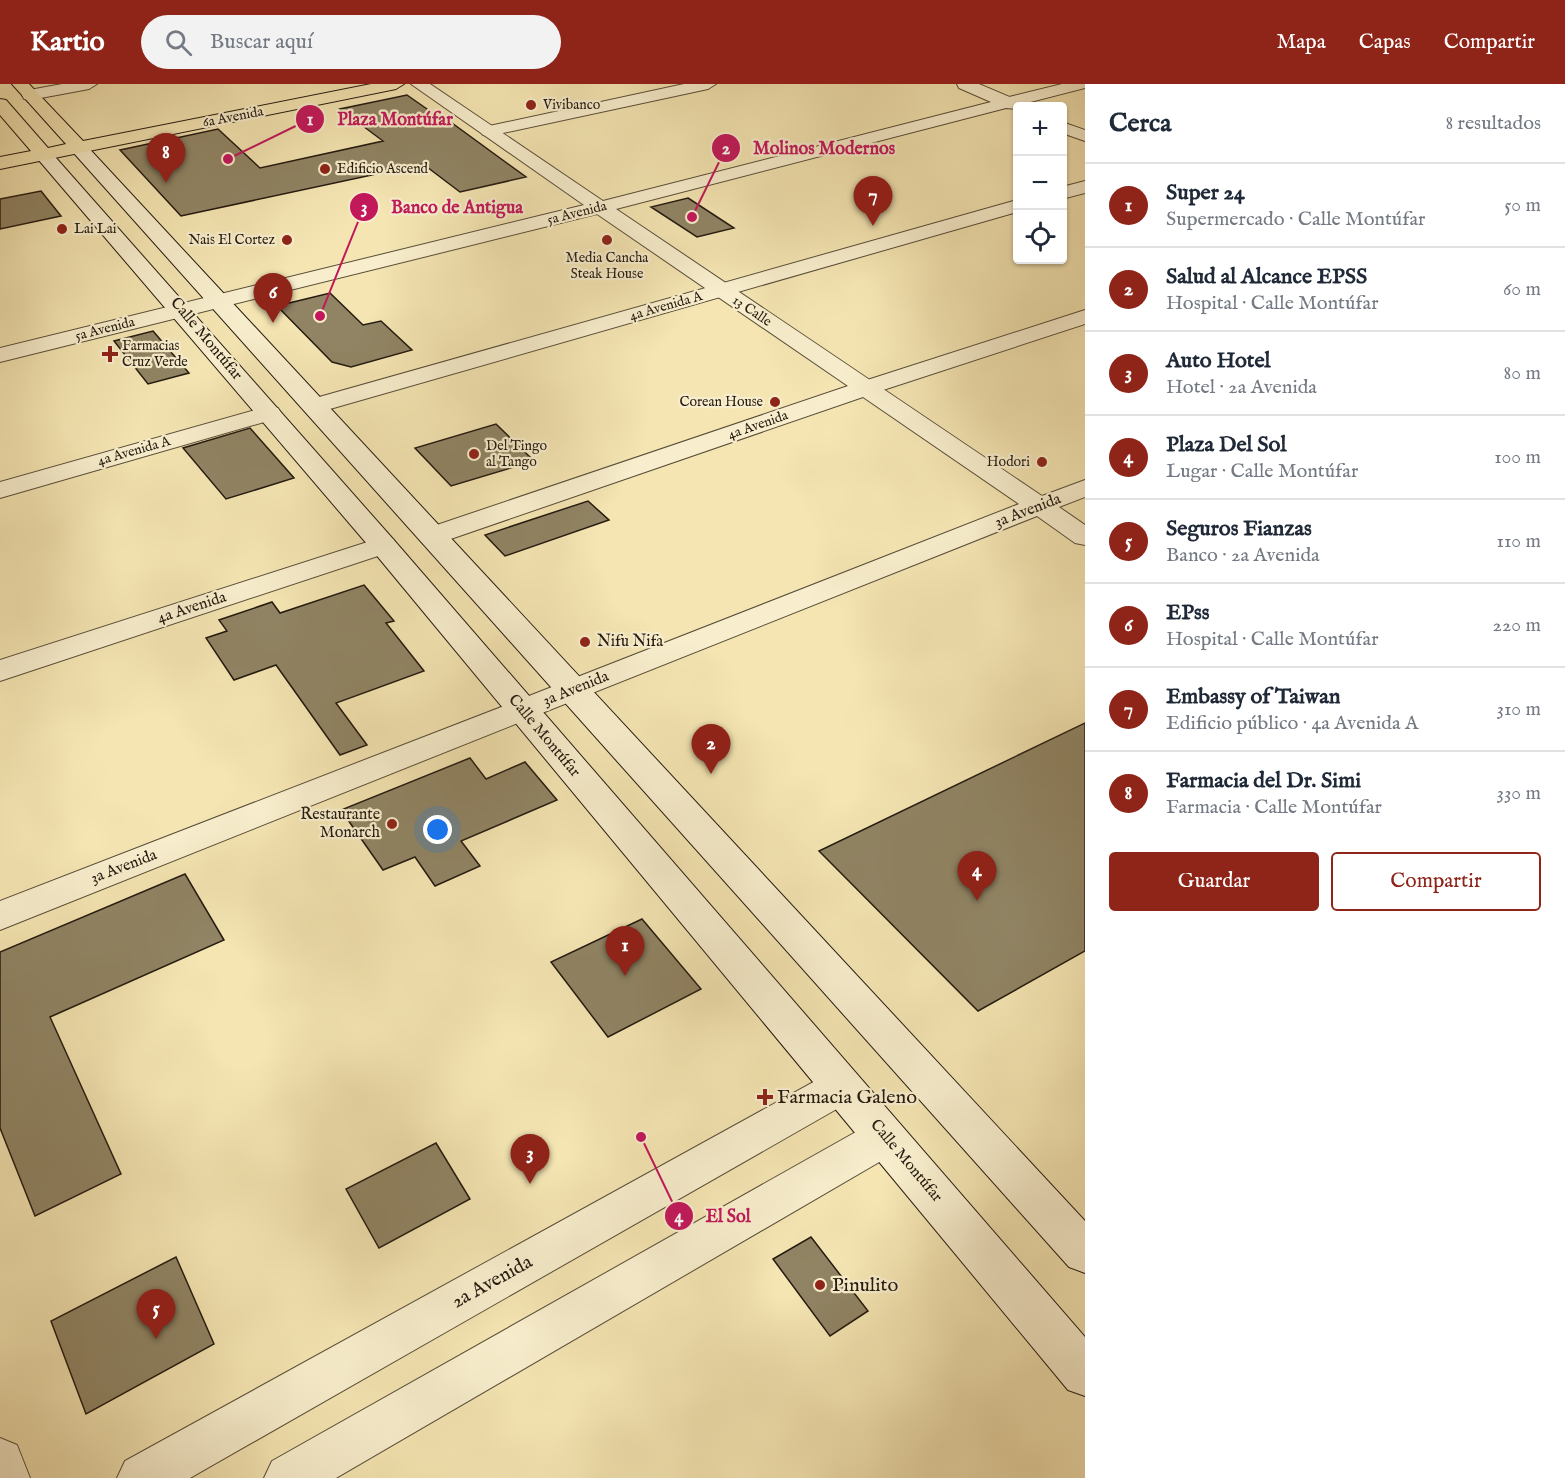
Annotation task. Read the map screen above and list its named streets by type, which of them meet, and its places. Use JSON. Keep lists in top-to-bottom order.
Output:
{
  "streets": {
    "main road": ["6a Avenida", "Calle Montúfar"],
    "street": [
      "5a Avenida",
      "4a Avenida A",
      "13 Calle",
      "4a Avenida",
      "3a Avenida",
      "2a Avenida"
    ]
  },
  "crossings": [
    ["6a Avenida", "Calle Montúfar"],
    ["5a Avenida", "13 Calle"],
    ["5a Avenida", "Calle Montúfar"],
    ["4a Avenida A", "13 Calle"],
    ["4a Avenida A", "Calle Montúfar"],
    ["13 Calle", "4a Avenida"],
    ["13 Calle", "3a Avenida"],
    ["Calle Montúfar", "4a Avenida"],
    ["Calle Montúfar", "3a Avenida"],
    ["Calle Montúfar", "2a Avenida"]
  ],
  "places": {
    "other": [
      "Vivibanco",
      "Plaza Montúfar",
      "Edificio Ascend",
      "Molinos Modernos",
      "Lai Lai",
      "Nais El Cortez",
      "Media Cancha Steak House",
      "Banco de Antigua",
      "Corean House",
      "Del Tingo al Tango",
      "Hodori",
      "Nifu Nifa",
      "Restaurante Monarch",
      "El Sol",
      "Pinulito"
    ],
    "health": ["Farmacias Cruz Verde", "Farmacia Galeno"]
  },
  "page": {
    "header": "Kartio",
    "search": "Buscar aquí",
    "nav": ["Mapa", "Capas", "Compartir"],
    "heading": ["Cerca", "8 resultados"],
    "map_buttons": ["+", "−"],
    "pins": [
      "8",
      "7",
      "6",
      "2",
      "4",
      "1",
      "3",
      "5"
    ],
    "list": [
      {
        "mark": "1",
        "name": "Super 24",
        "note": "Supermercado · Calle Montúfar",
        "value": "50 m"
      },
      {
        "mark": "2",
        "name": "Salud al Alcance EPSS",
        "note": "Hospital · Calle Montúfar",
        "value": "60 m"
      },
      {
        "mark": "3",
        "name": "Auto Hotel",
        "note": "Hotel · 2a Avenida",
        "value": "80 m"
      },
      {
        "mark": "4",
        "name": "Plaza Del Sol",
        "note": "Lugar · Calle Montúfar",
        "value": "100 m"
      },
      {
        "mark": "5",
        "name": "Seguros Fianzas",
        "note": "Banco · 2a Avenida",
        "value": "110 m"
      },
      {
        "mark": "6",
        "name": "EPss",
        "note": "Hospital · Calle Montúfar",
        "value": "220 m"
      },
      {
        "mark": "7",
        "name": "Embassy of Taiwan",
        "note": "Edificio público · 4a Avenida A",
        "value": "310 m"
      },
      {
        "mark": "8",
        "name": "Farmacia del Dr. Simi",
        "note": "Farmacia · Calle Montúfar",
        "value": "330 m"
      }
    ],
    "buttons": ["Guardar", "Compartir"]
  }
}
